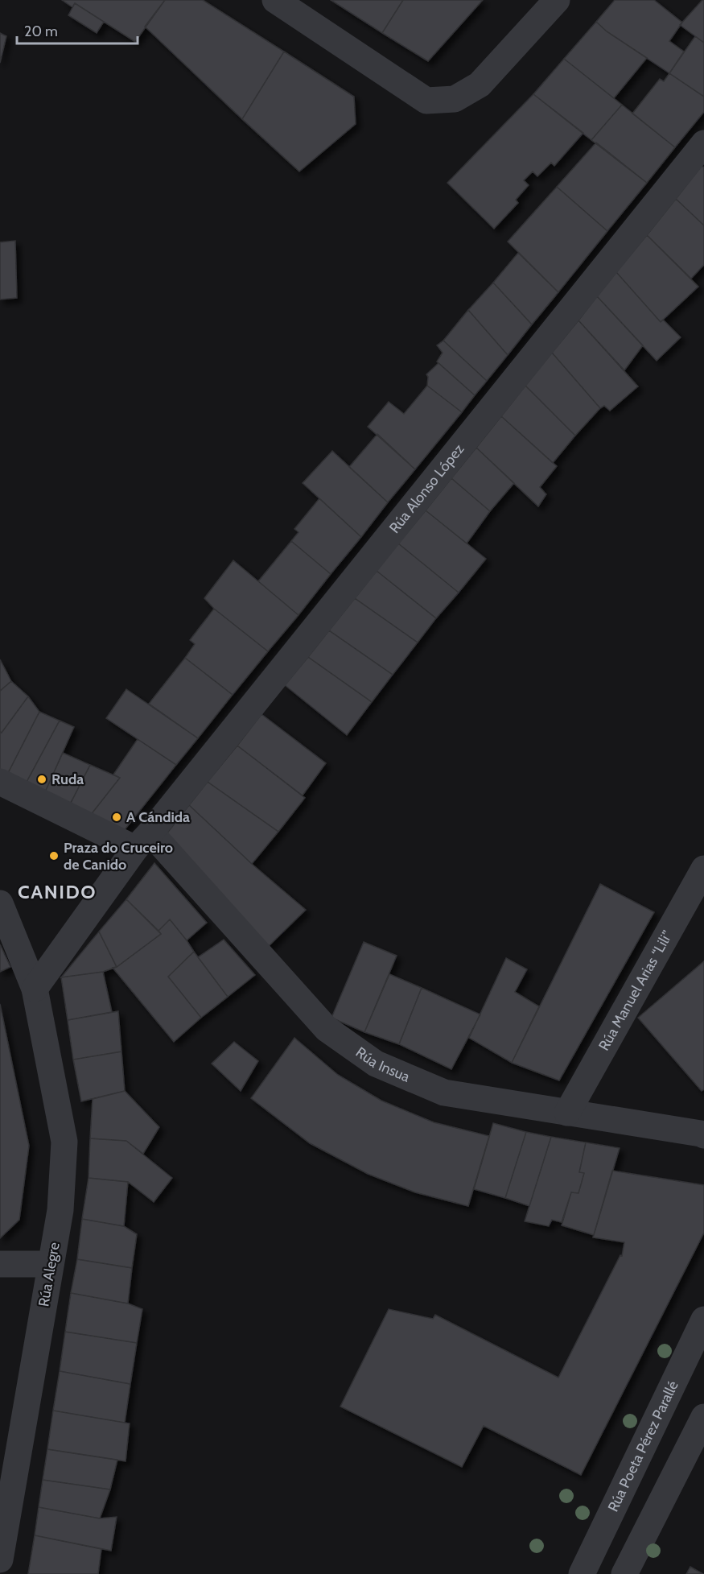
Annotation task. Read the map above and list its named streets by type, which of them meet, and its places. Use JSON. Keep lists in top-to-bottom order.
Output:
{
  "streets": {
    "street": [
      "Rúa Alonso López",
      "Rúa Manuel Arias “Lili”",
      "Rúa Insua",
      "Rúa Alegre",
      "Rúa Poeta Pérez Parallé"
    ]
  },
  "crossings": [
    ["Rúa Alonso López", "Rúa Insua"],
    ["Rúa Manuel Arias “Lili”", "Rúa Insua"]
  ],
  "districts": ["CANIDO"],
  "places": ["Ruda", "A Cándida", "Praza do Cruceiro de Canido"],
  "scale_bar": "20 m"
}
